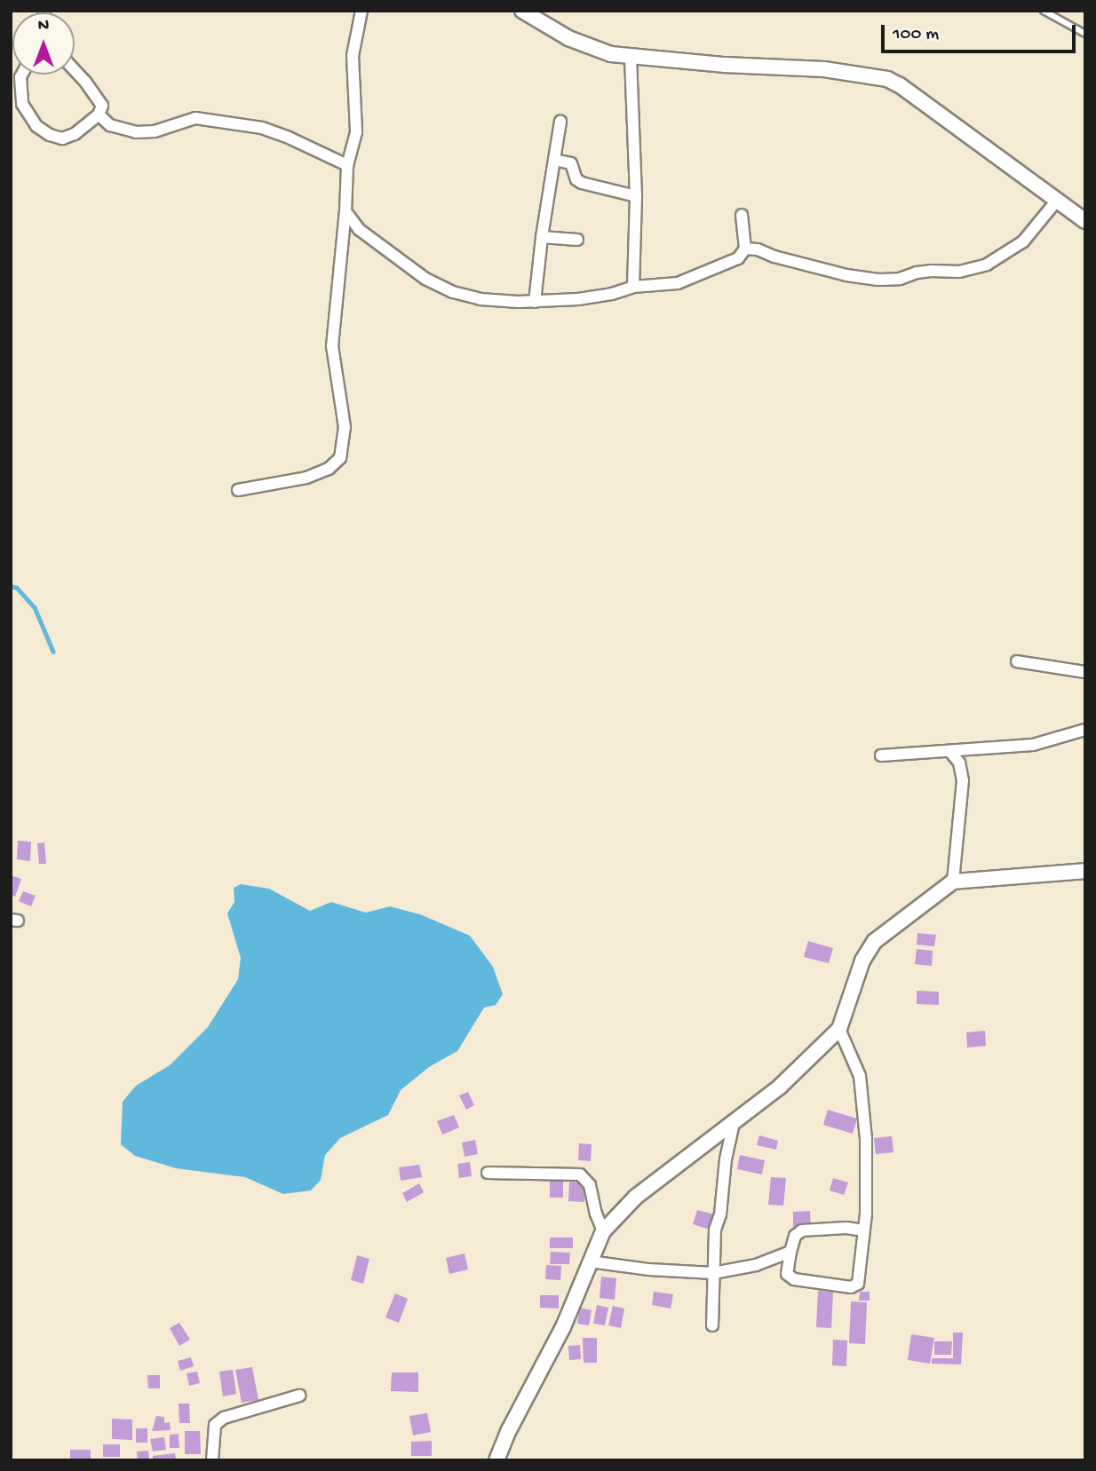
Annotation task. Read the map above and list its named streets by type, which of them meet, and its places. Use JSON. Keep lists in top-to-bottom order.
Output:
{
  "scale_bar": "100 m",
  "north": "top"
}
